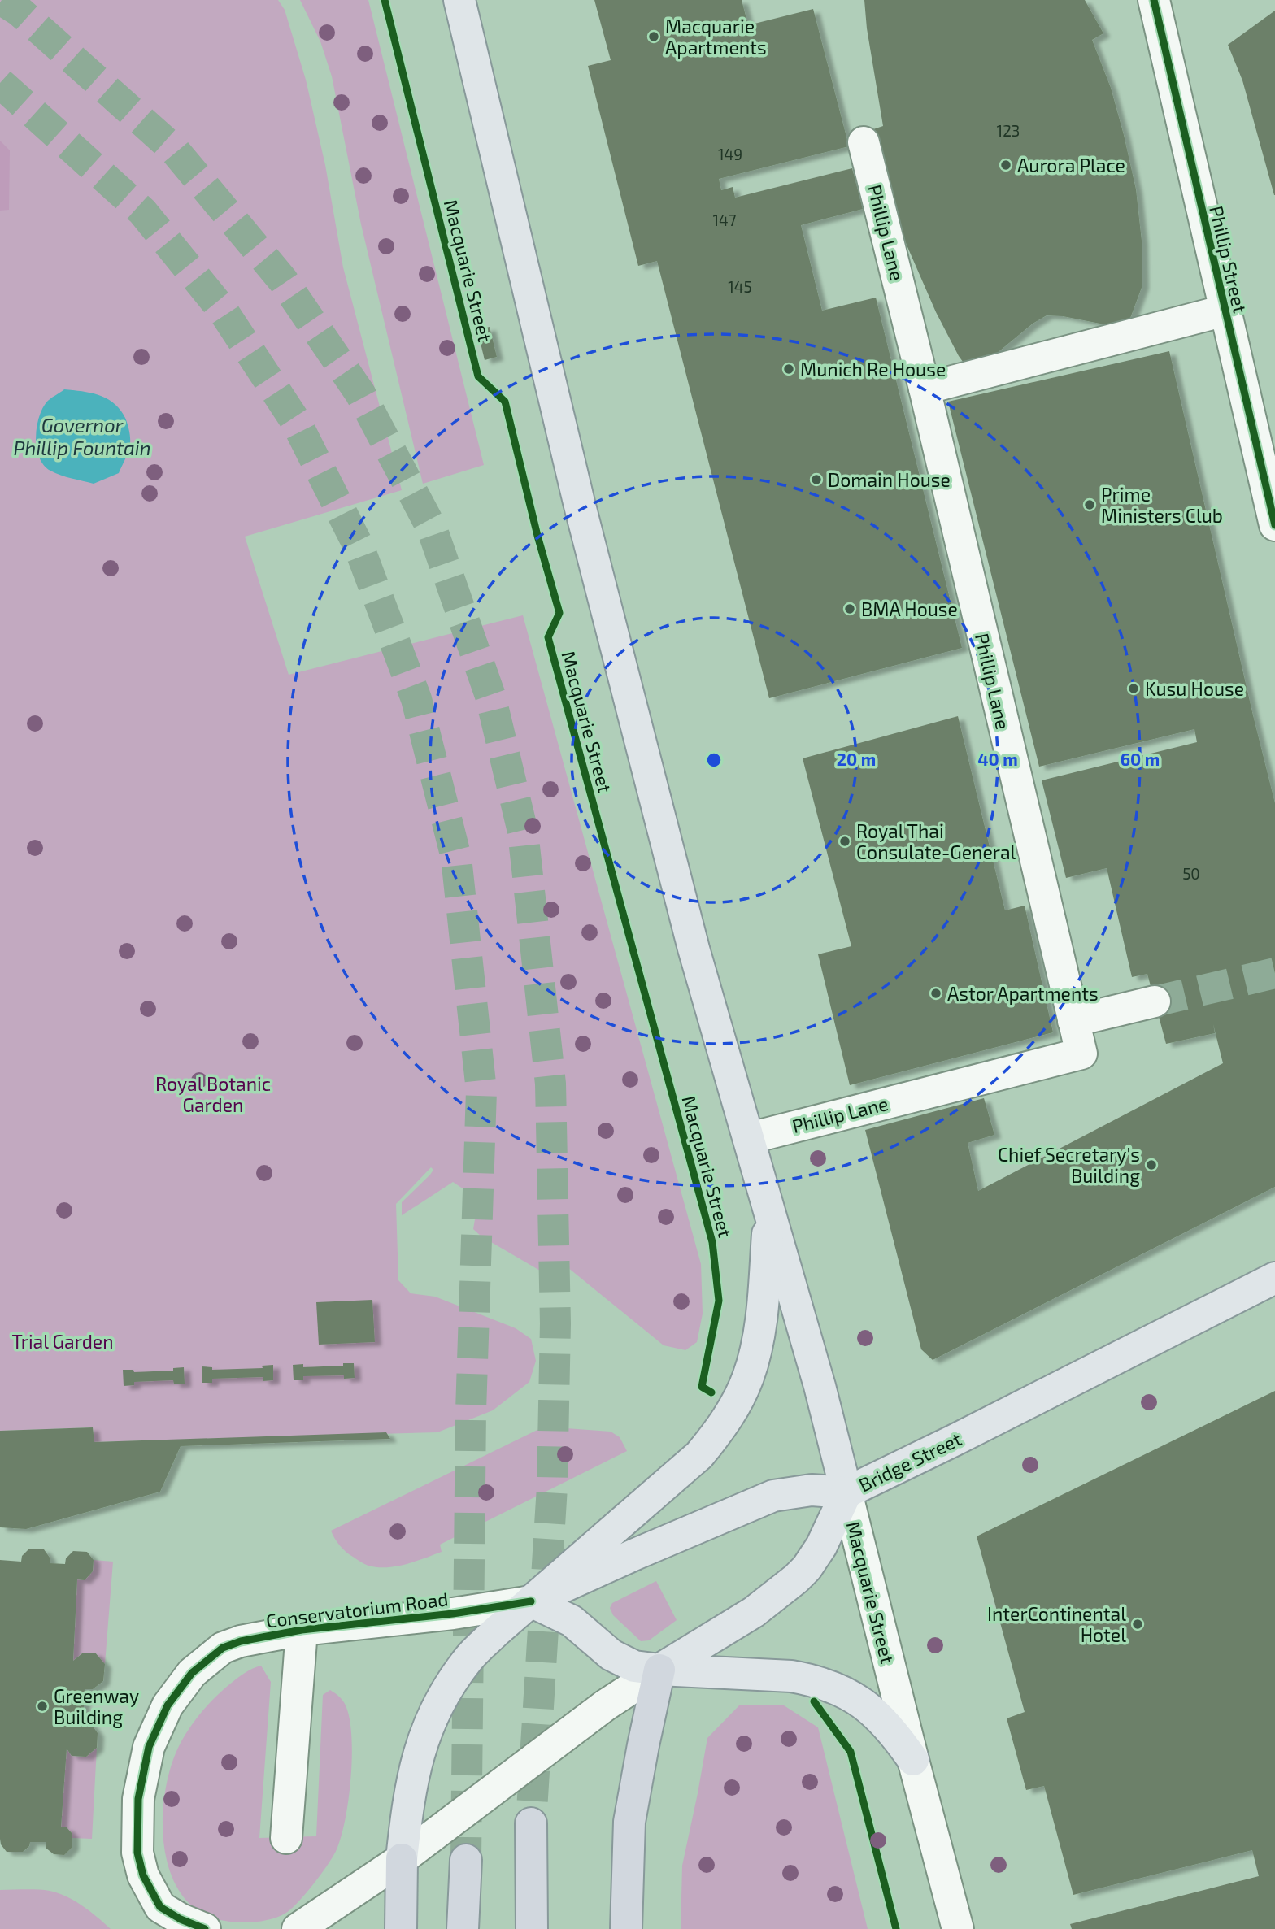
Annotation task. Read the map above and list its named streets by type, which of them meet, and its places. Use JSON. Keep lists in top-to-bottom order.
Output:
{
  "streets": {
    "main road": ["Macquarie Street", "Bridge Street"],
    "street": ["Phillip Lane", "Phillip Street", "Conservatorium Road"]
  },
  "crossings": [
    ["Phillip Lane", "Macquarie Street"],
    ["Macquarie Street", "Bridge Street"],
    ["Bridge Street", "Conservatorium Road"]
  ],
  "water": ["Governor Phillip Fountain"],
  "parks": ["Royal Botanic Garden", "Trial Garden"],
  "places": [
    "Macquarie Apartments",
    "Aurora Place",
    "Munich Re House",
    "Domain House",
    "Prime Ministers Club",
    "BMA House",
    "Kusu House",
    "Royal Thai Consulate-General",
    "Astor Apartments",
    "Chief Secretary's Building",
    "InterContinental Hotel",
    "Greenway Building"
  ],
  "house_numbers": [
    "123",
    "149",
    "147",
    "145",
    "50"
  ],
  "rings": ["20 m", "40 m", "60 m"]
}
